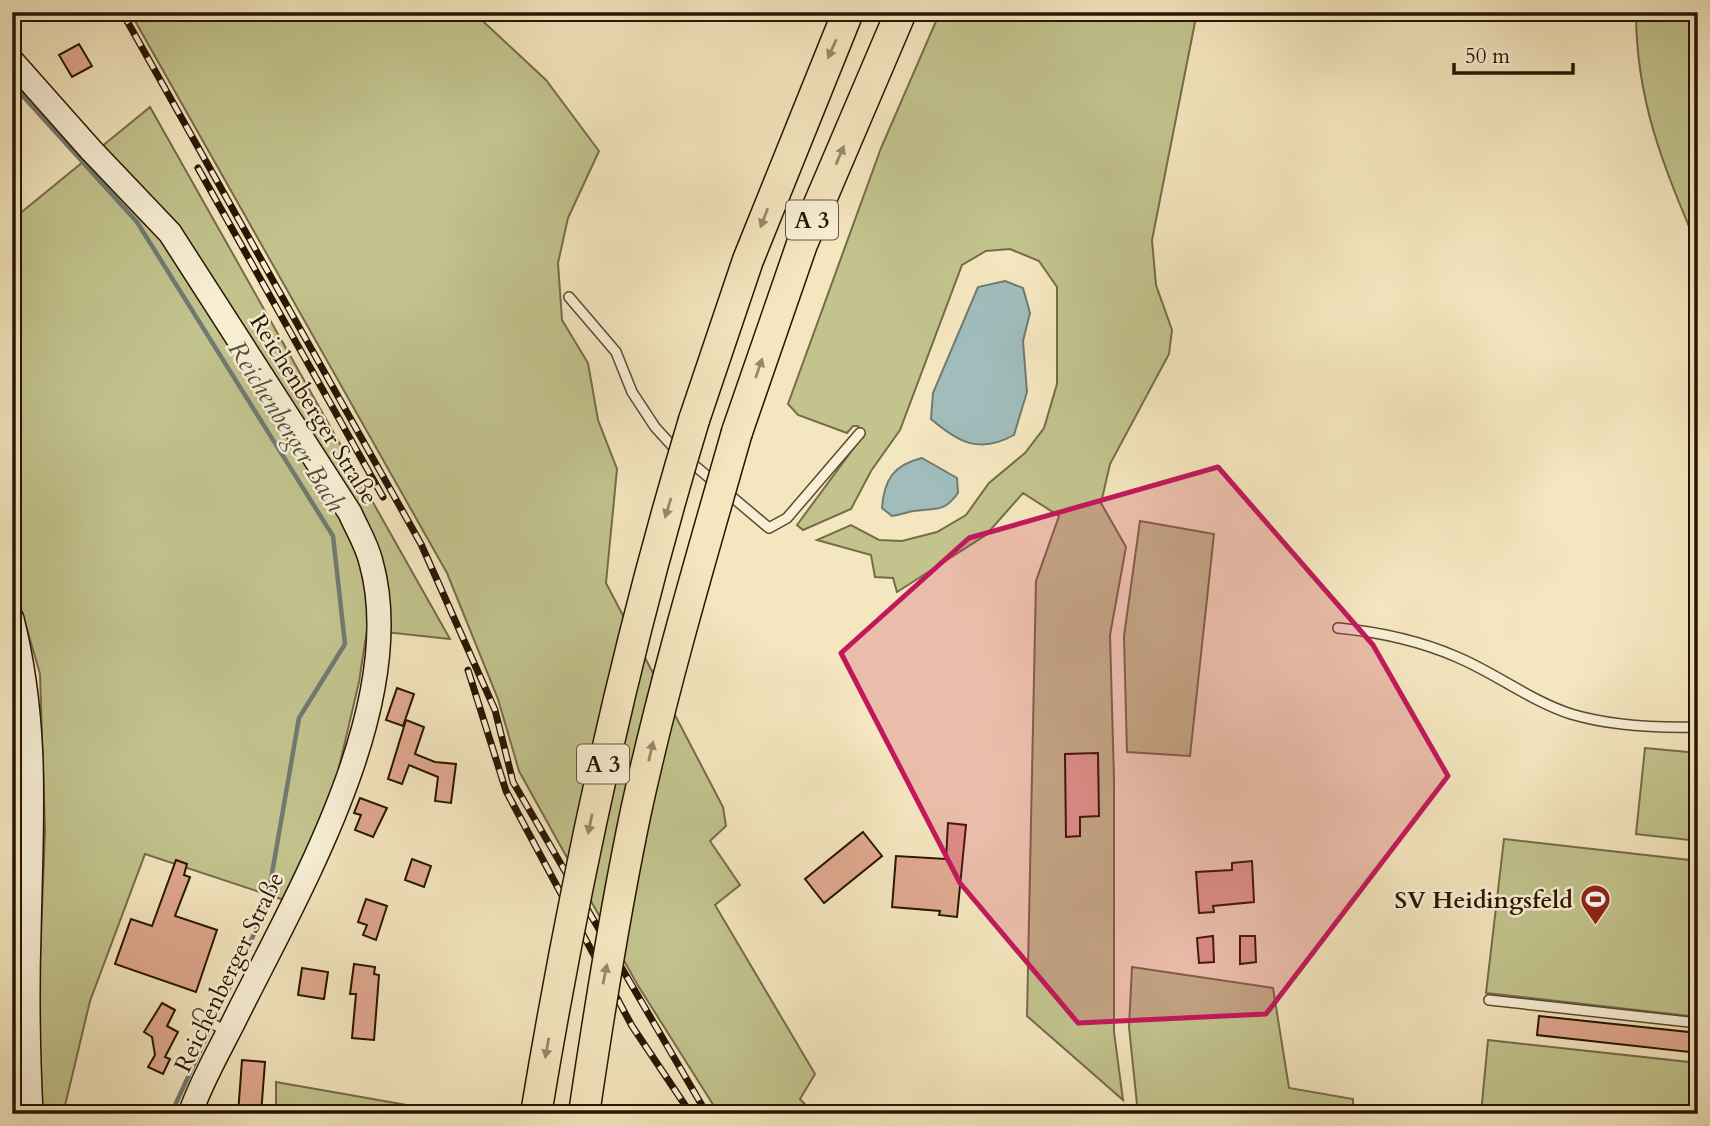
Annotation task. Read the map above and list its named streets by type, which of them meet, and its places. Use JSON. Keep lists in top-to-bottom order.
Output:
{
  "streets": {
    "highway": ["A 3"],
    "main road": ["Reichenberger Straße"]
  },
  "water": ["Reichenberger Bach"],
  "places": {
    "sports": ["SV Heidingsfeld"]
  },
  "scale_bar": "50 m"
}
